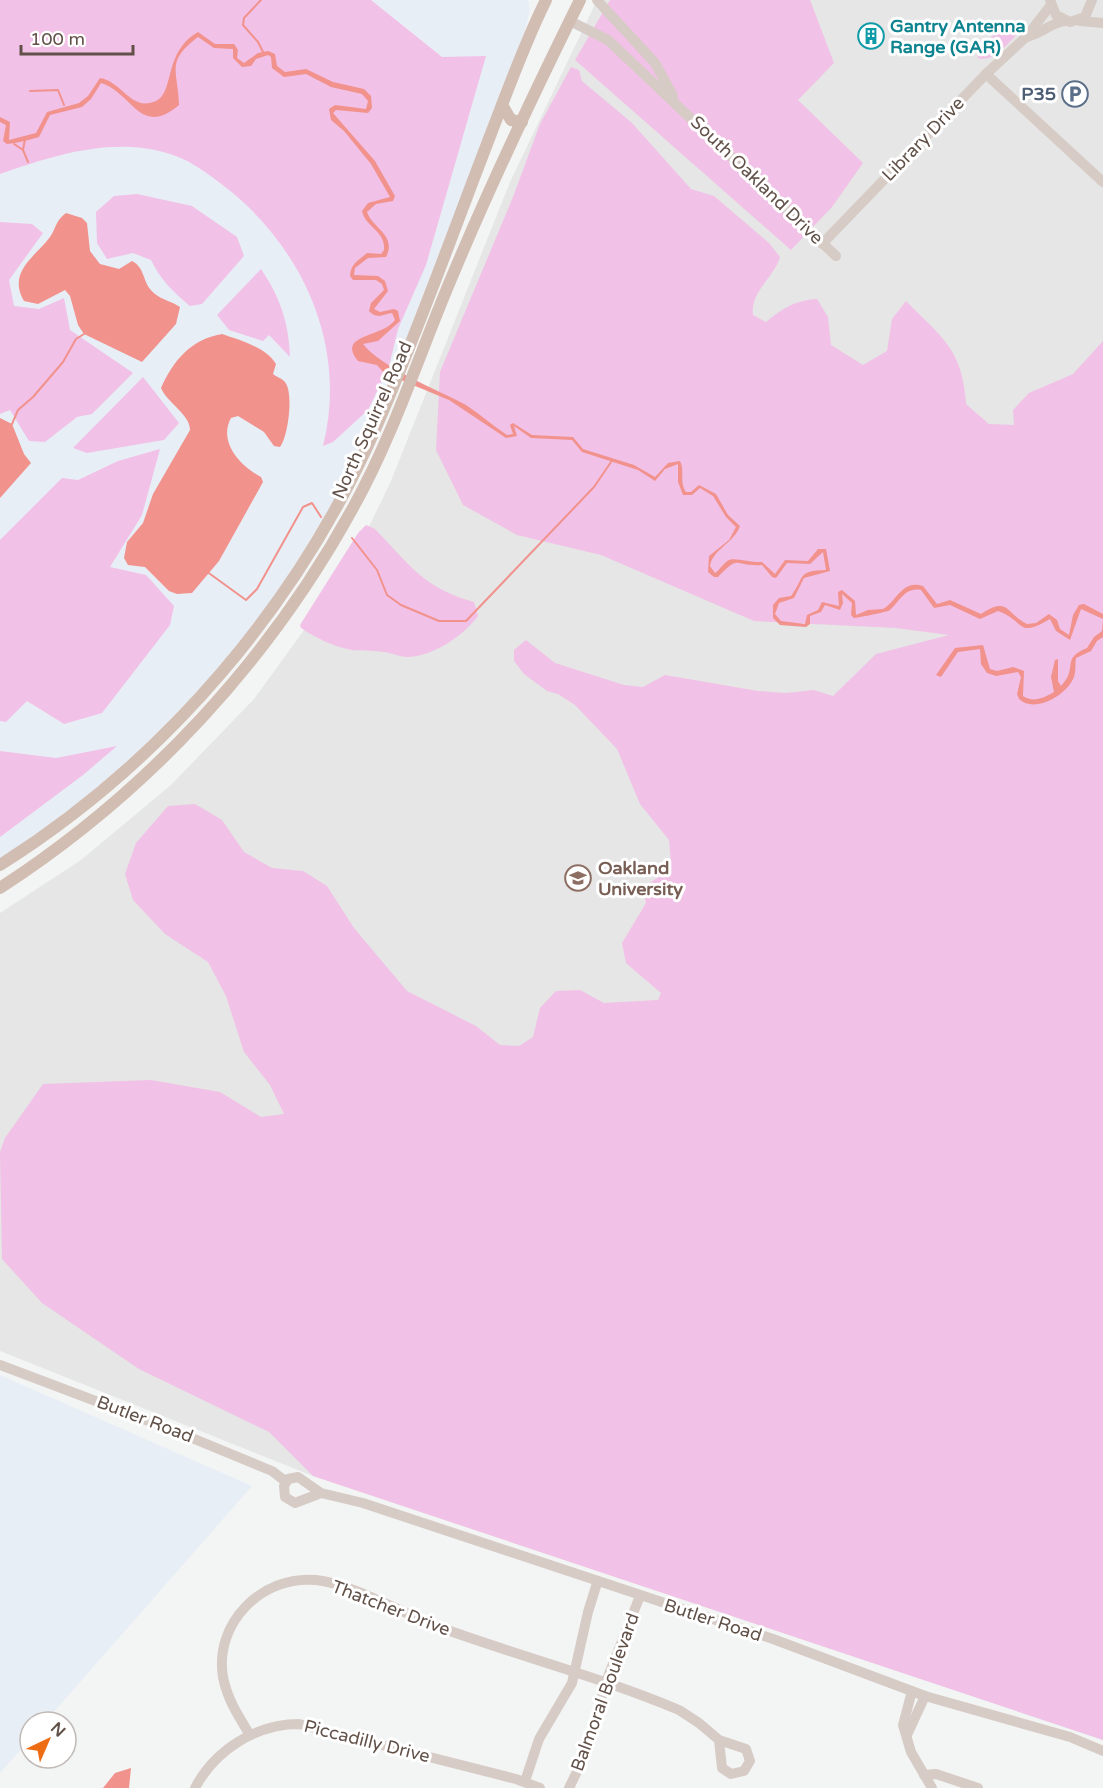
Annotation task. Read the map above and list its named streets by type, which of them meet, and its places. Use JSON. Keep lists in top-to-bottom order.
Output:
{
  "streets": {
    "main road": ["North Squirrel Road"],
    "street": [
      "Library Drive",
      "South Oakland Drive",
      "Butler Road",
      "Thatcher Drive",
      "Balmoral Boulevard",
      "Piccadilly Drive"
    ]
  },
  "crossings": [
    ["Library Drive", "South Oakland Drive"],
    ["South Oakland Drive", "North Squirrel Road"],
    ["Butler Road", "Balmoral Boulevard"],
    ["Thatcher Drive", "Balmoral Boulevard"],
    ["Thatcher Drive", "Piccadilly Drive"],
    ["Balmoral Boulevard", "Piccadilly Drive"]
  ],
  "places": {
    "building": ["Gantry Antenna Range (GAR)"],
    "parking": ["P35"],
    "school or university": ["Oakland University"]
  },
  "scale_bar": "100 m",
  "north": "top right"
}
